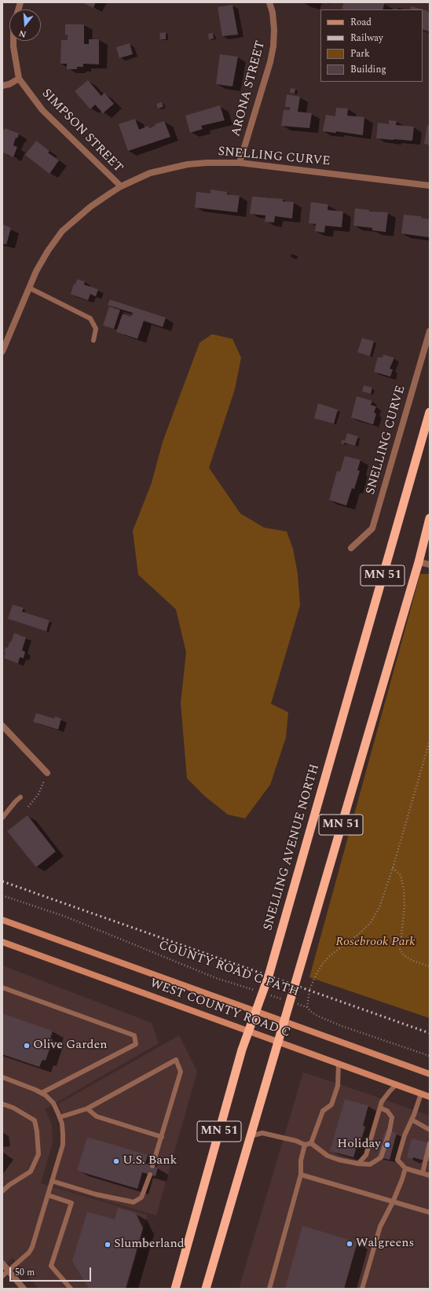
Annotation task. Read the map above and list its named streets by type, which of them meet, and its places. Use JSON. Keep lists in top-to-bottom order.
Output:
{
  "streets": {
    "highway": ["MN 51", "SNELLING AVENUE NORTH"],
    "main road": ["WEST COUNTY ROAD C"],
    "street": ["ARONA STREET", "SIMPSON STREET", "SNELLING CURVE"],
    "path": ["COUNTY ROAD C PATH"]
  },
  "crossings": [
    ["ARONA STREET", "SNELLING CURVE"],
    ["SIMPSON STREET", "SNELLING CURVE"],
    ["MN 51", "COUNTY ROAD C PATH"],
    ["MN 51", "WEST COUNTY ROAD C"],
    ["SNELLING AVENUE NORTH", "COUNTY ROAD C PATH"],
    ["SNELLING AVENUE NORTH", "WEST COUNTY ROAD C"]
  ],
  "parks": ["Rosebrook Park"],
  "places": [
    "Olive Garden",
    "Holiday",
    "U.S. Bank",
    "Walgreens",
    "Slumberland"
  ],
  "legend": [
    "Road",
    "Railway",
    "Park",
    "Building"
  ],
  "scale_bar": "50 m",
  "north": "bottom"
}
